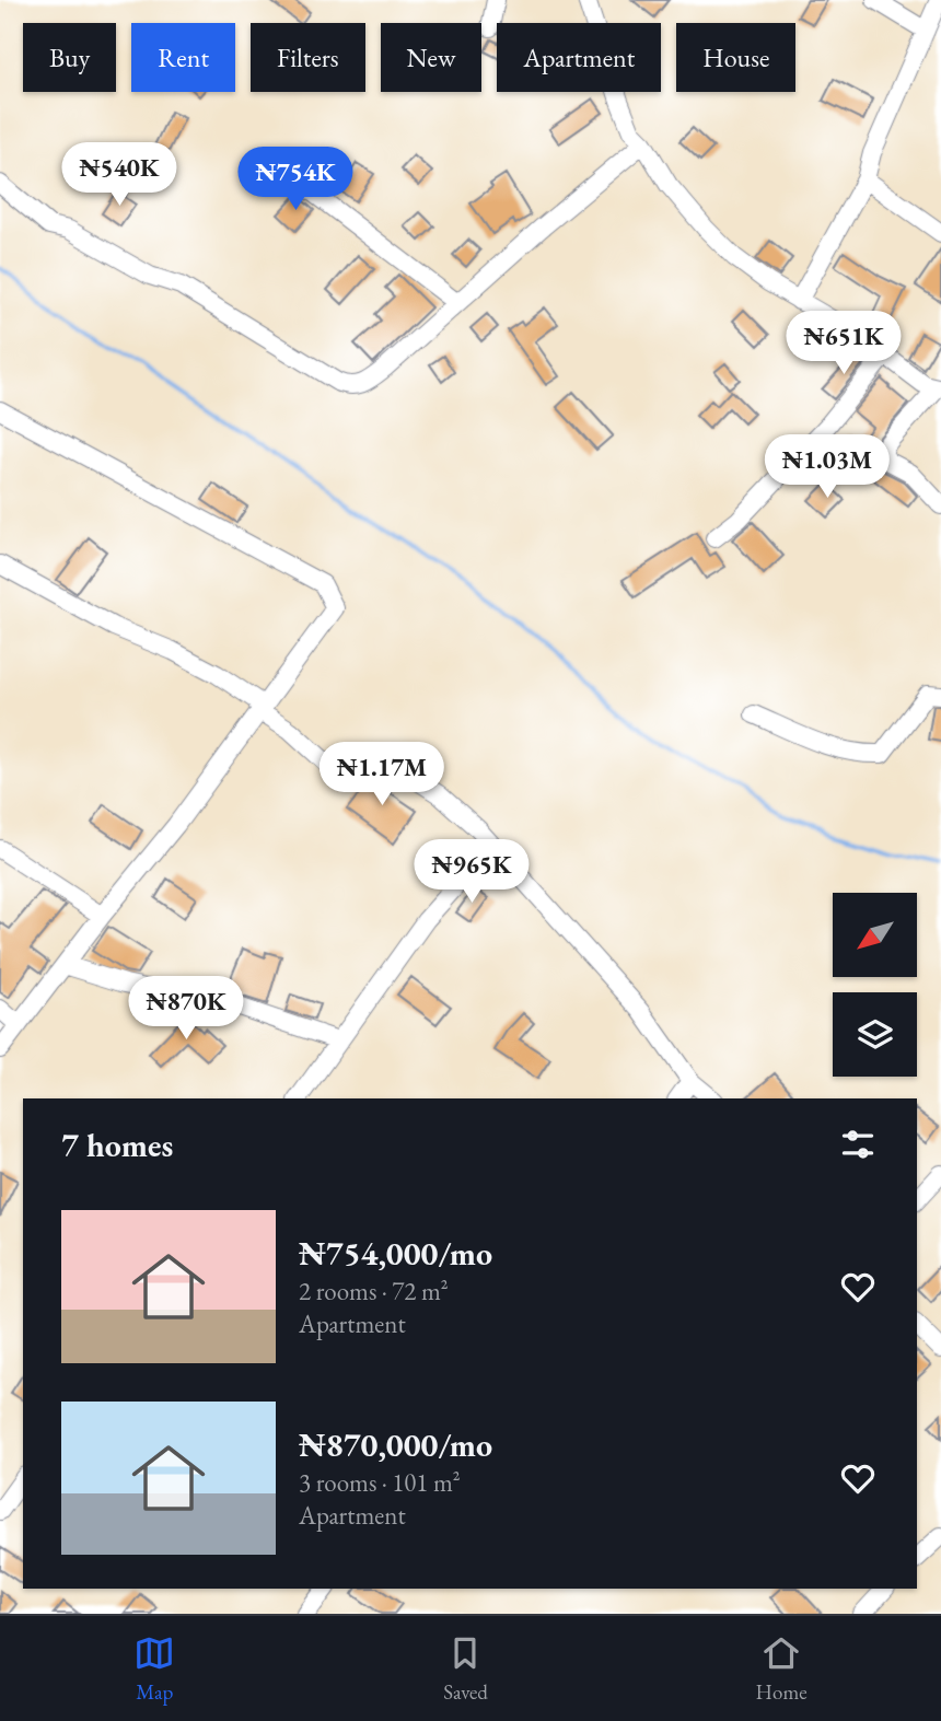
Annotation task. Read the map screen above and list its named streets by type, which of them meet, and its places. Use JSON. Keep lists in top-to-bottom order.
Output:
{
  "north": "bottom left",
  "page": {
    "chip": [
      "Buy",
      "Rent",
      "Filters",
      "New",
      "Apartment",
      "House"
    ],
    "price": [
      "₦540K",
      "₦754K",
      "₦651K",
      "₦1.03M",
      "₦1.17M",
      "₦965K",
      "₦870K"
    ],
    "heading": "7 homes",
    "list": [
      {
        "name": "₦754,000/mo",
        "note": "2 rooms · 72 m² · Apartment"
      },
      {
        "name": "₦870,000/mo",
        "note": "3 rooms · 101 m² · Apartment"
      }
    ],
    "tabs": ["Map", "Saved", "Home"]
  }
}
